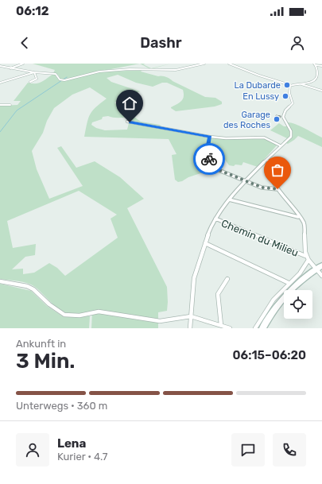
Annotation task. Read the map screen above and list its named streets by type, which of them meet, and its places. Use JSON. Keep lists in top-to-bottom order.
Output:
{
  "streets": {
    "street": ["Chemin du Milieu"]
  },
  "places": ["La Dubarde", "En Lussy", "Garage des Roches"],
  "page": {
    "status": "06:12",
    "header": "Dashr",
    "heading": ["3 Min.", "Ankunft in", "06:15–06:20"],
    "panel": ["Lena", "Kurier · 4.7"],
    "bar": "Unterwegs · 360 m"
  }
}
